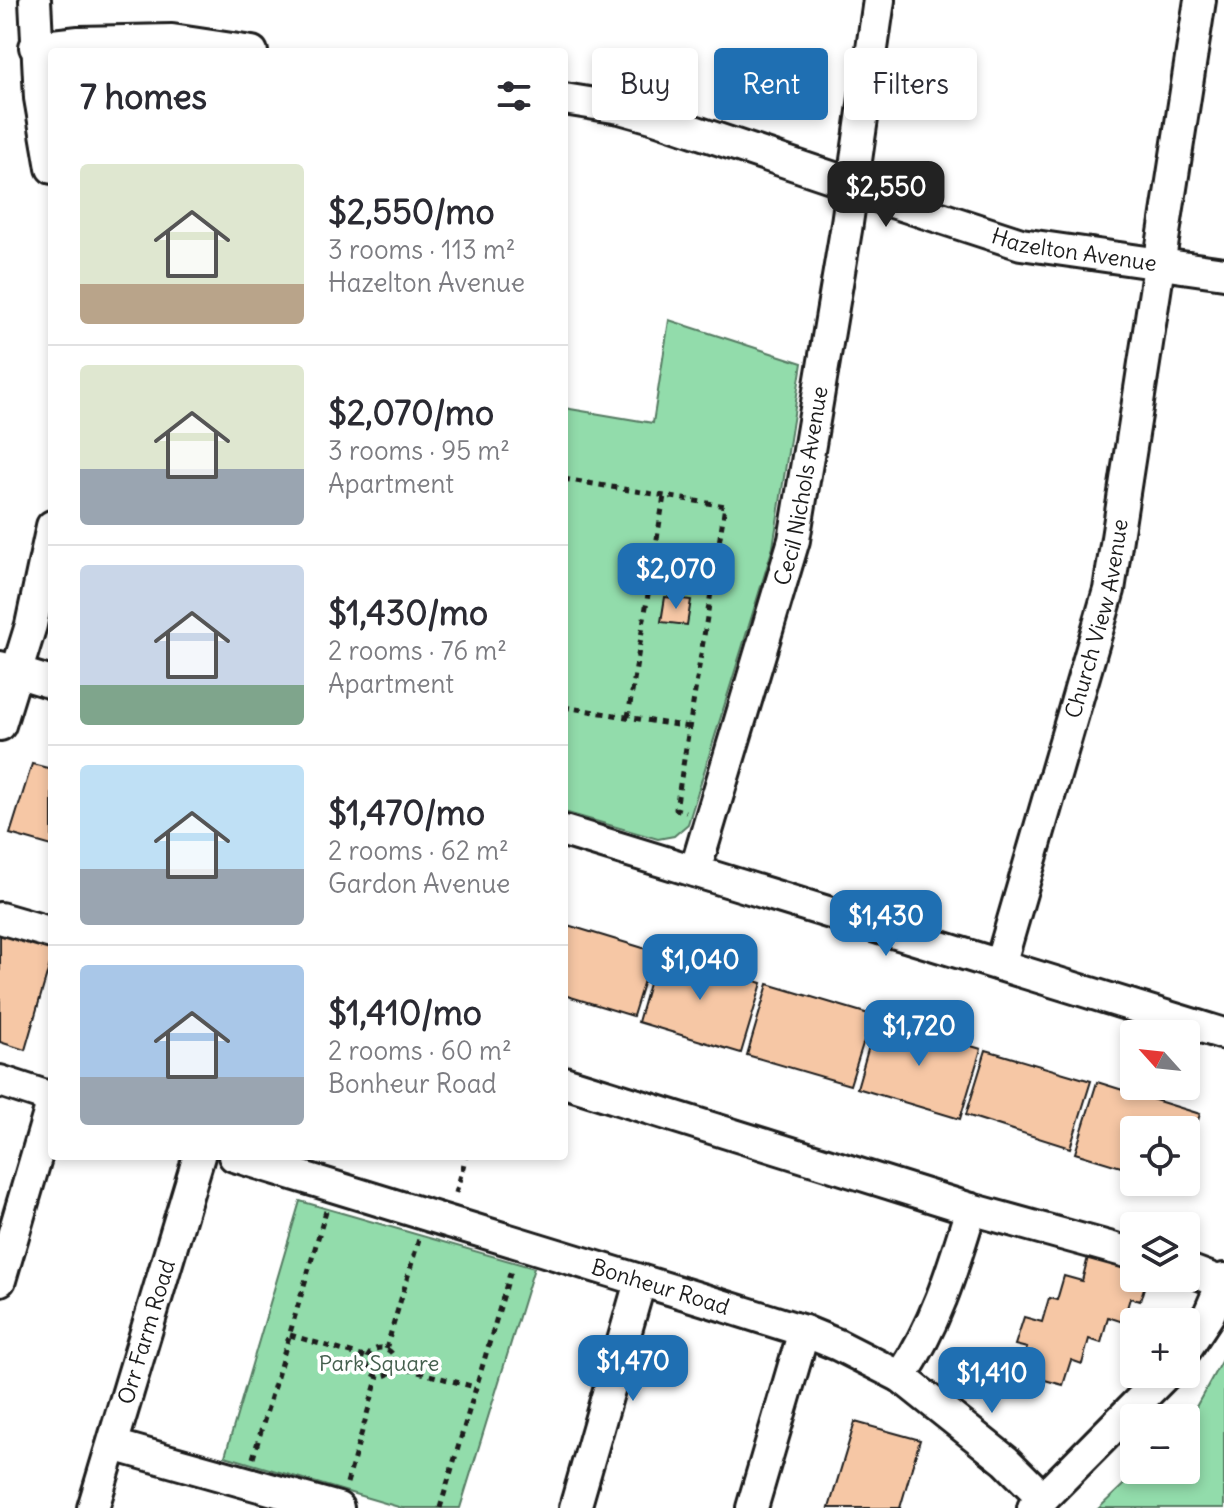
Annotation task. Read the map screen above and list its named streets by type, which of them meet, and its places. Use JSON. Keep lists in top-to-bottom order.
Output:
{
  "streets": {
    "street": [
      "Hazelton Avenue",
      "Cecil Nichols Avenue",
      "Church View Avenue",
      "Bonheur Road",
      "Orr Farm Road"
    ]
  },
  "crossings": [
    ["Hazelton Avenue", "Cecil Nichols Avenue"],
    ["Hazelton Avenue", "Church View Avenue"]
  ],
  "parks": ["Park Square"],
  "north": "top left",
  "page": {
    "chip": ["Buy", "Rent", "Filters"],
    "heading": "7 homes",
    "list": [
      {
        "name": "$2,550/mo",
        "note": "3 rooms · 113 m² · Hazelton Avenue"
      },
      {
        "name": "$2,070/mo",
        "note": "3 rooms · 95 m² · Apartment"
      },
      {
        "name": "$1,430/mo",
        "note": "2 rooms · 76 m² · Apartment"
      },
      {
        "name": "$1,470/mo",
        "note": "2 rooms · 62 m² · Gardon Avenue"
      },
      {
        "name": "$1,410/mo",
        "note": "2 rooms · 60 m² · Bonheur Road"
      }
    ],
    "price": [
      "$2,550",
      "$2,070",
      "$1,430",
      "$1,040",
      "$1,720",
      "$1,470",
      "$1,410"
    ],
    "map_buttons": ["+", "−"]
  }
}
